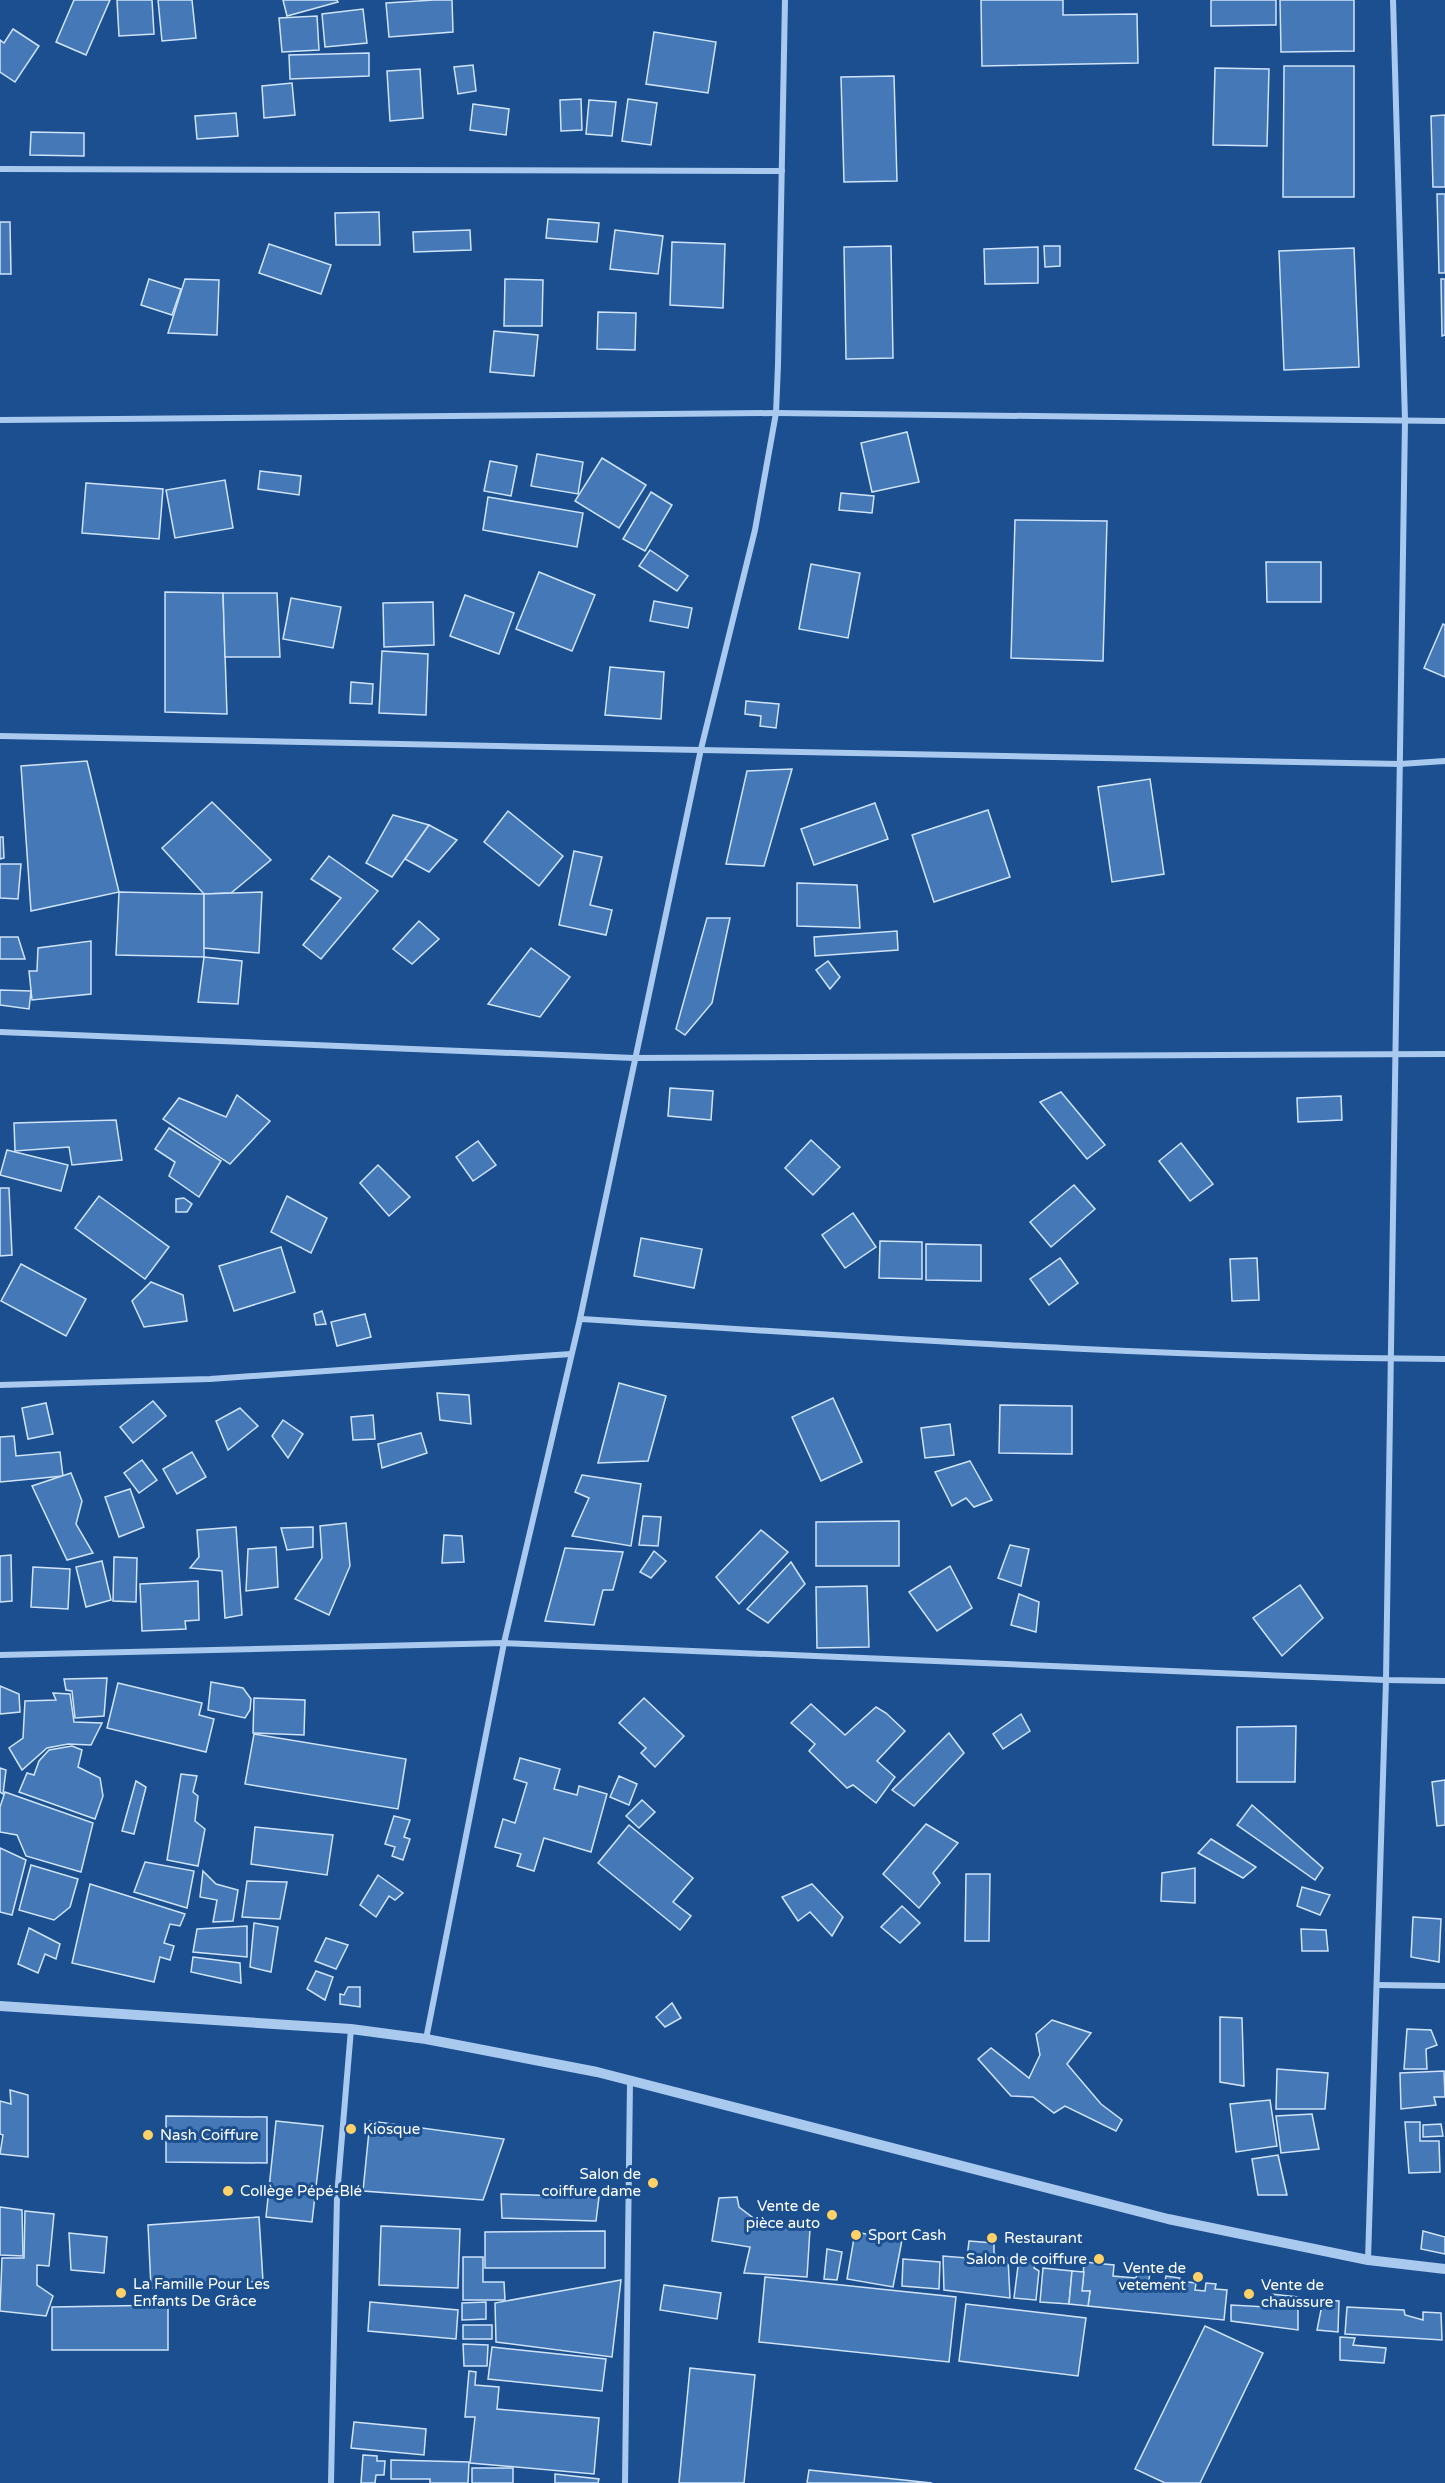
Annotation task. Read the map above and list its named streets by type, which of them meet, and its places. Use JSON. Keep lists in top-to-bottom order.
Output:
{
  "places": [
    "Kiosque",
    "Nash Coiffure",
    "Salon de coiffure dame",
    "Collège Pépé-Blé",
    "Vente de pièce auto",
    "Sport Cash",
    "Restaurant",
    "Salon de coiffure",
    "Vente de vetement",
    "La Famille Pour Les Enfants De Grâce",
    "Vente de chaussure"
  ]
}
